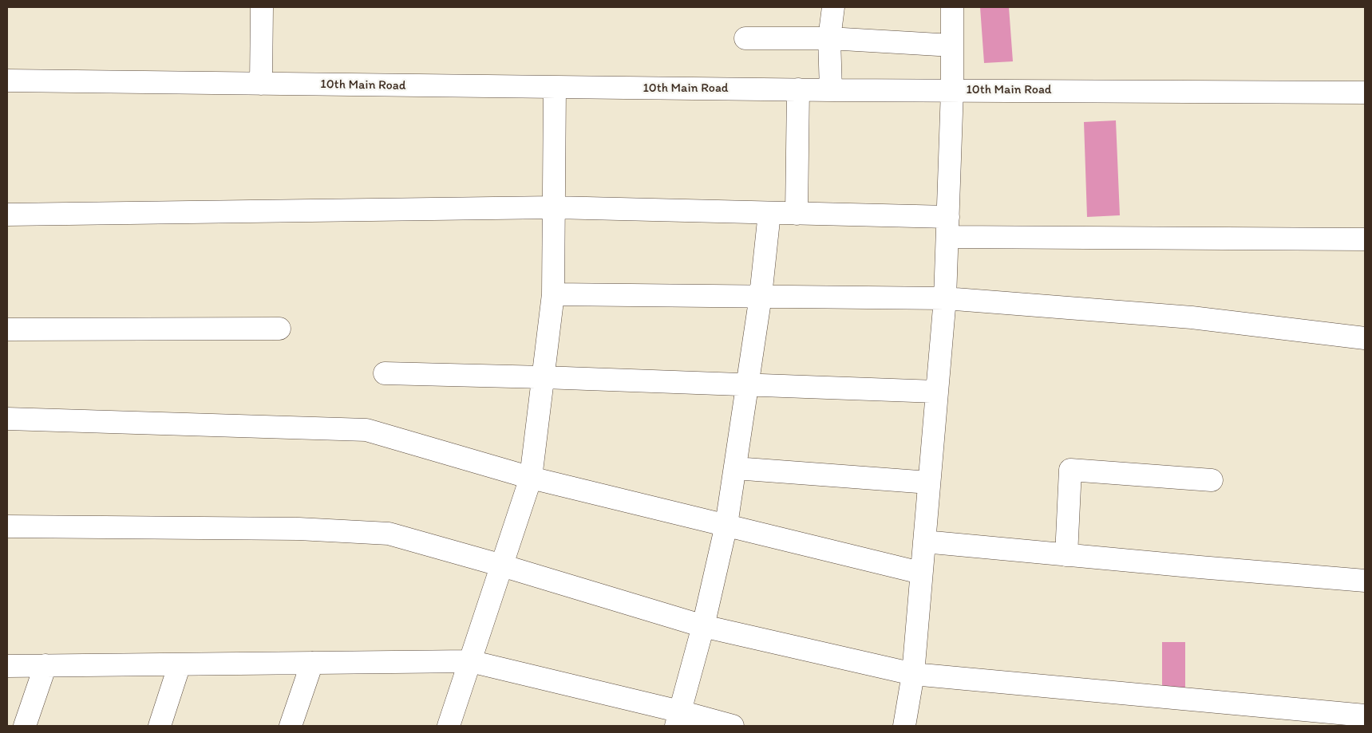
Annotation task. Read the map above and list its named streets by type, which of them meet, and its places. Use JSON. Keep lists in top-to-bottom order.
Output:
{
  "streets": {
    "street": ["10th Main Road"]
  }
}
